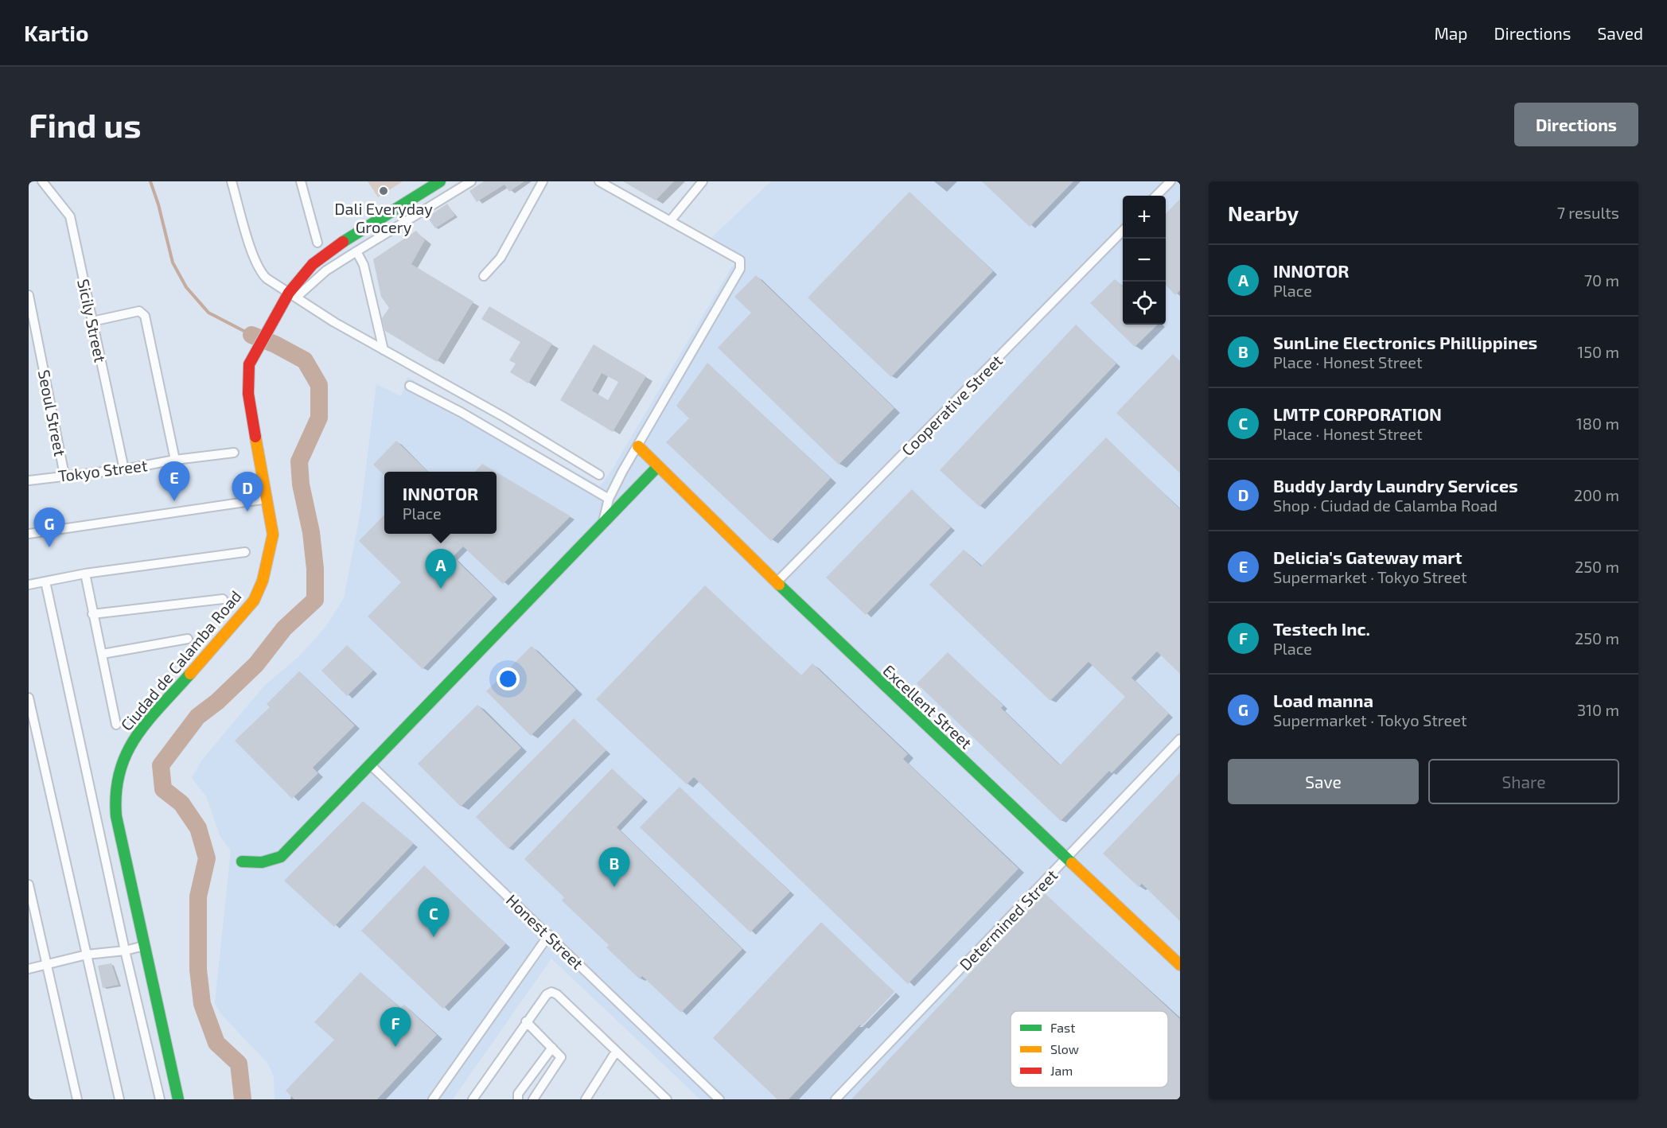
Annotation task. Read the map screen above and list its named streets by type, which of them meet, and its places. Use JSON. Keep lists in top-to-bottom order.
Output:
{
  "streets": {
    "street": [
      "Sicily Street",
      "Cooperative Street",
      "Seoul Street",
      "Tokyo Street",
      "Ciudad de Calamba Road",
      "Excellent Street",
      "Determined Street",
      "Honest Street"
    ]
  },
  "crossings": [
    ["Sicily Street", "Tokyo Street"],
    ["Cooperative Street", "Excellent Street"],
    ["Seoul Street", "Tokyo Street"],
    ["Excellent Street", "Determined Street"]
  ],
  "places": ["Dali Everyday Grocery"],
  "legend": ["Fast", "Slow", "Jam"],
  "page": {
    "header": "Kartio",
    "nav": ["Map", "Directions", "Saved"],
    "buttons": [
      "Directions",
      ["Save", "Share"]
    ],
    "title": "Find us",
    "heading": ["Nearby", "7 results"],
    "map_buttons": ["+", "−"],
    "list": [
      {
        "mark": "A",
        "name": "INNOTOR",
        "note": "Place",
        "value": "70 m"
      },
      {
        "mark": "B",
        "name": "SunLine Electronics Phillippines",
        "note": "Place · Honest Street",
        "value": "150 m"
      },
      {
        "mark": "C",
        "name": "LMTP CORPORATION",
        "note": "Place · Honest Street",
        "value": "180 m"
      },
      {
        "mark": "D",
        "name": "Buddy Jardy Laundry Services",
        "note": "Shop · Ciudad de Calamba Road",
        "value": "200 m"
      },
      {
        "mark": "E",
        "name": "Delicia's Gateway mart",
        "note": "Supermarket · Tokyo Street",
        "value": "250 m"
      },
      {
        "mark": "F",
        "name": "Testech Inc.",
        "note": "Place",
        "value": "250 m"
      },
      {
        "mark": "G",
        "name": "Load manna",
        "note": "Supermarket · Tokyo Street",
        "value": "310 m"
      }
    ],
    "pins": [
      "E",
      "D",
      "G",
      "A",
      "B",
      "C",
      "F"
    ],
    "popup": ["INNOTOR", "Place"]
  }
}
